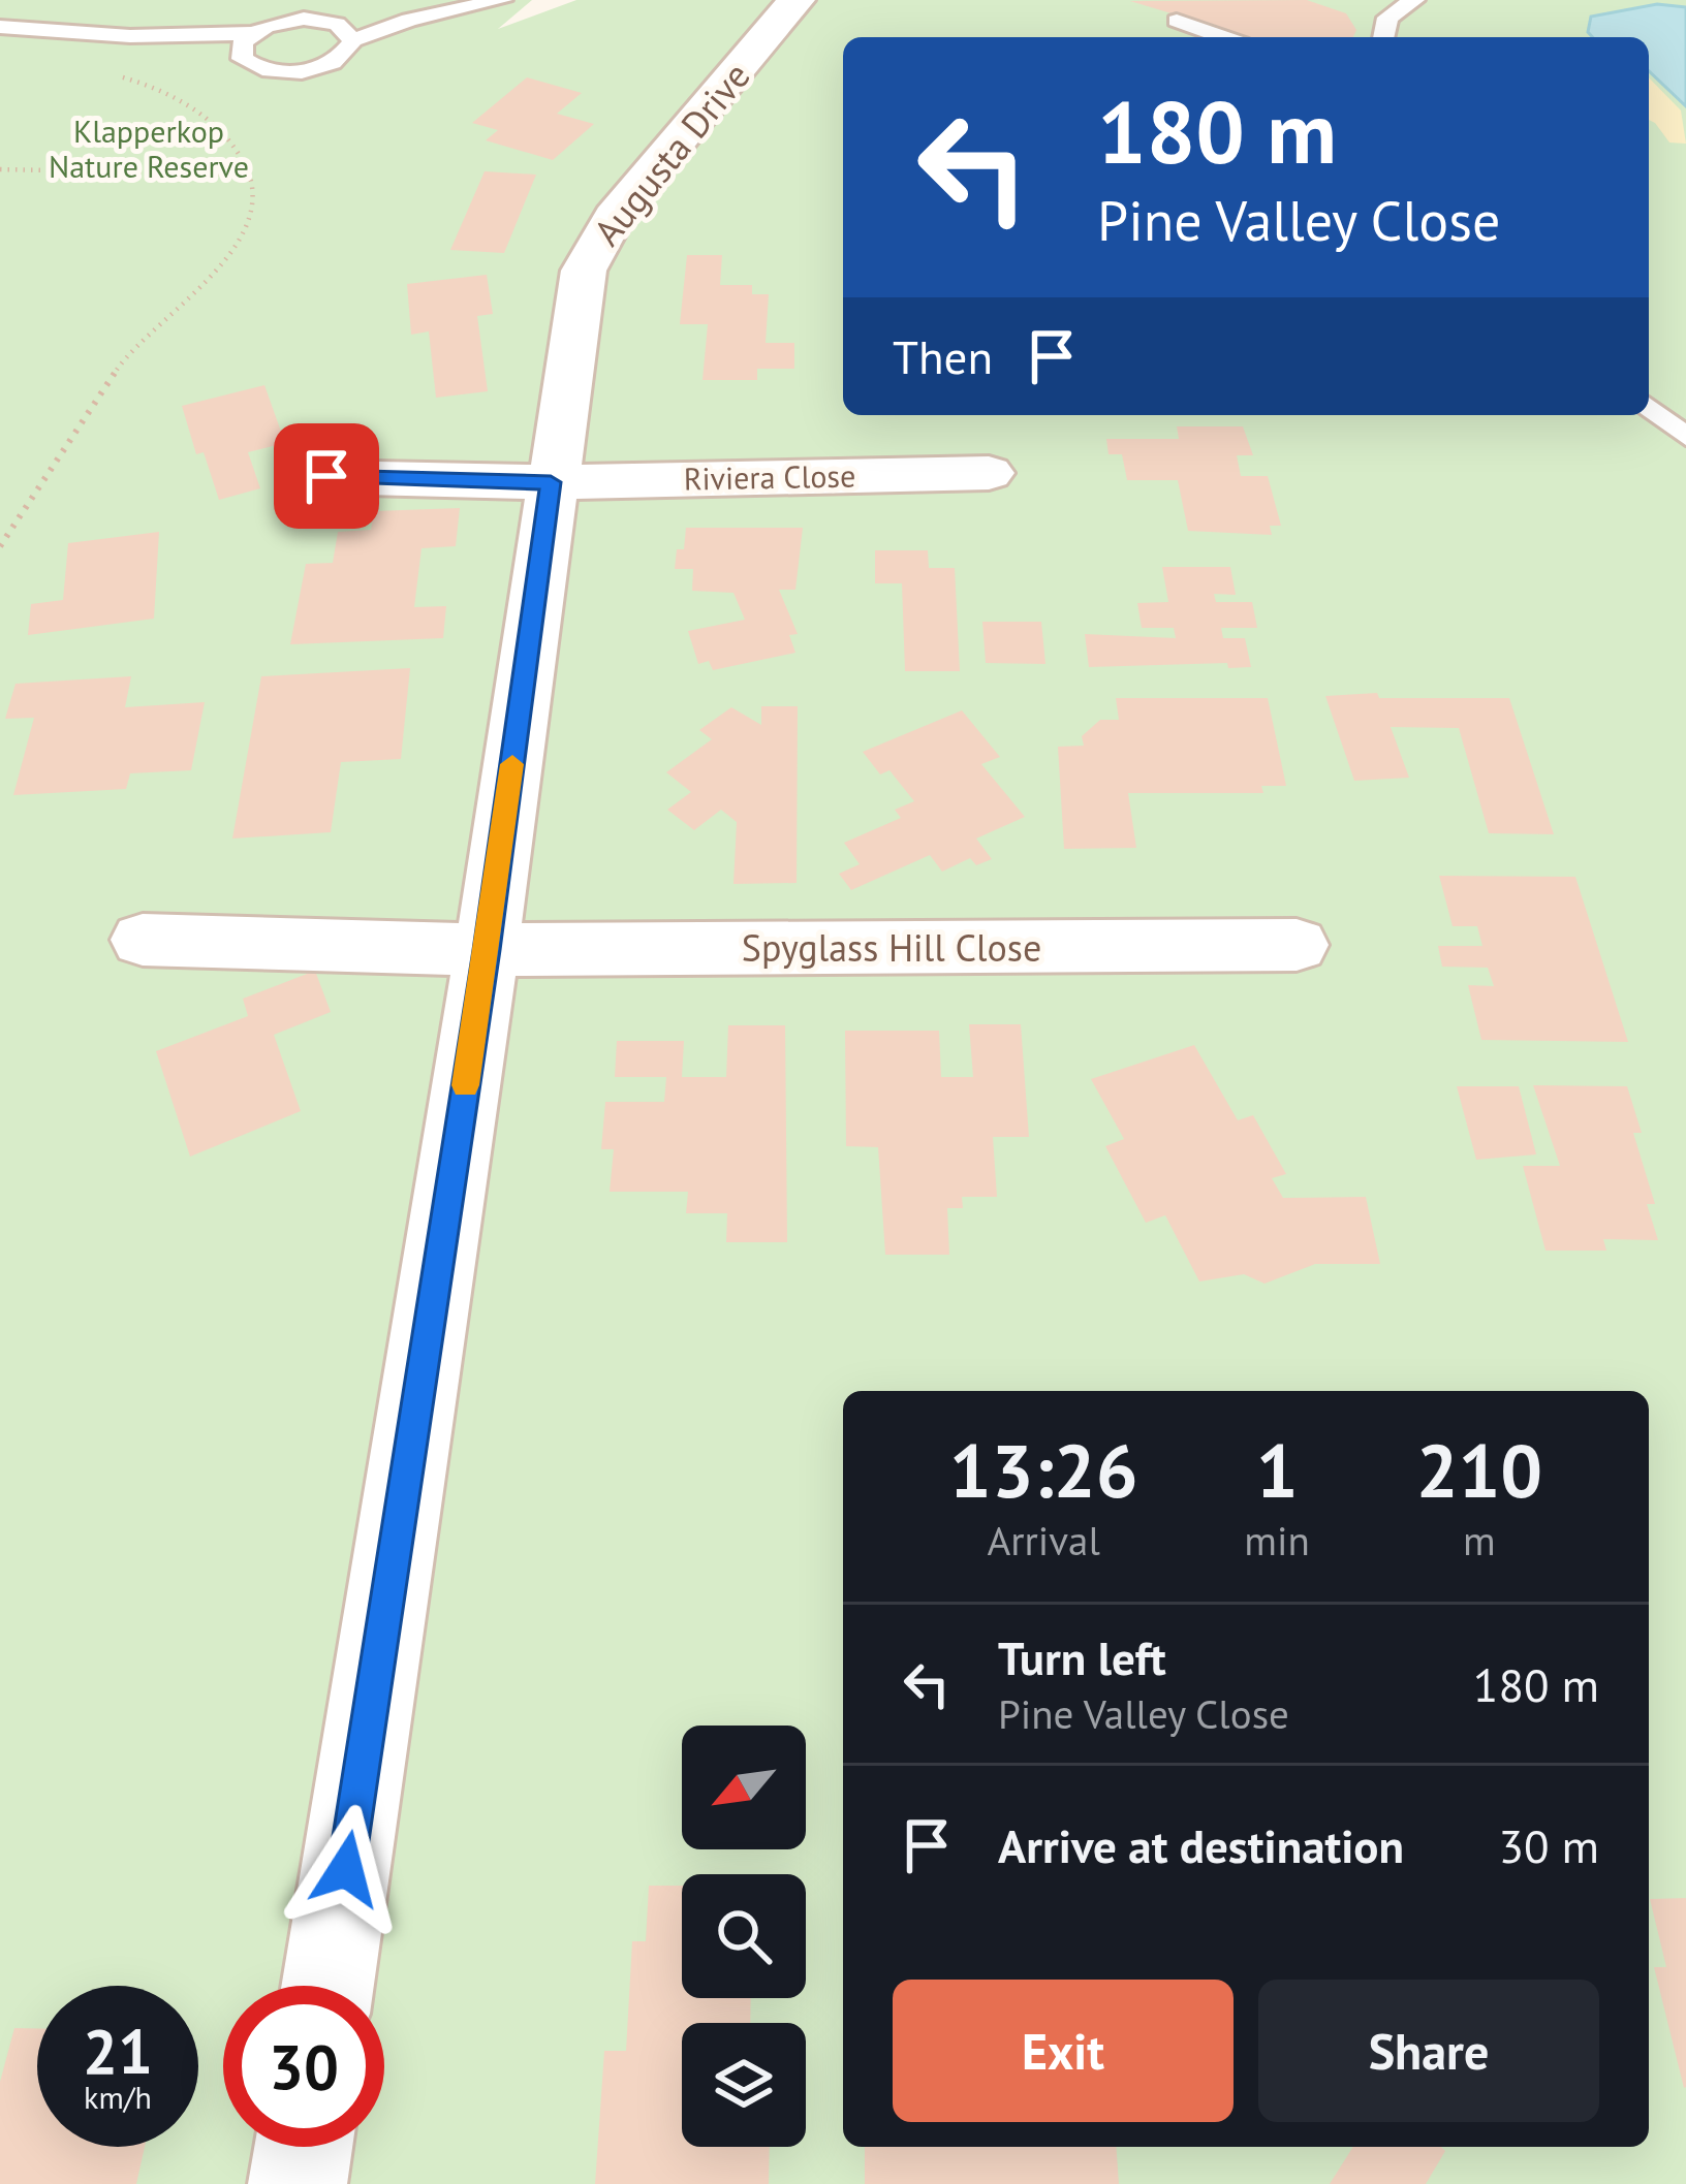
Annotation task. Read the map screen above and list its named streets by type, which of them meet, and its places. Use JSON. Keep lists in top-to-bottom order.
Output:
{
  "streets": {
    "street": ["Augusta Drive", "Riviera Close", "Spyglass Hill Close"]
  },
  "crossings": [
    ["Augusta Drive", "Riviera Close"],
    ["Augusta Drive", "Spyglass Hill Close"]
  ],
  "parks": ["Klapperkop Nature Reserve"],
  "north": "bottom left",
  "page": {
    "turn": ["180 m", "Pine Valley Close"],
    "then": "Then",
    "eta": [
      "13:26",
      "Arrival",
      "1",
      "min",
      "210",
      "m"
    ],
    "list": [
      {
        "name": "Turn left",
        "note": "Pine Valley Close",
        "value": "180 m"
      },
      {
        "name": "Arrive at destination",
        "value": "30 m"
      }
    ],
    "buttons": ["Exit", "Share"],
    "speed": "21 km/h",
    "limit": "30"
  }
}
